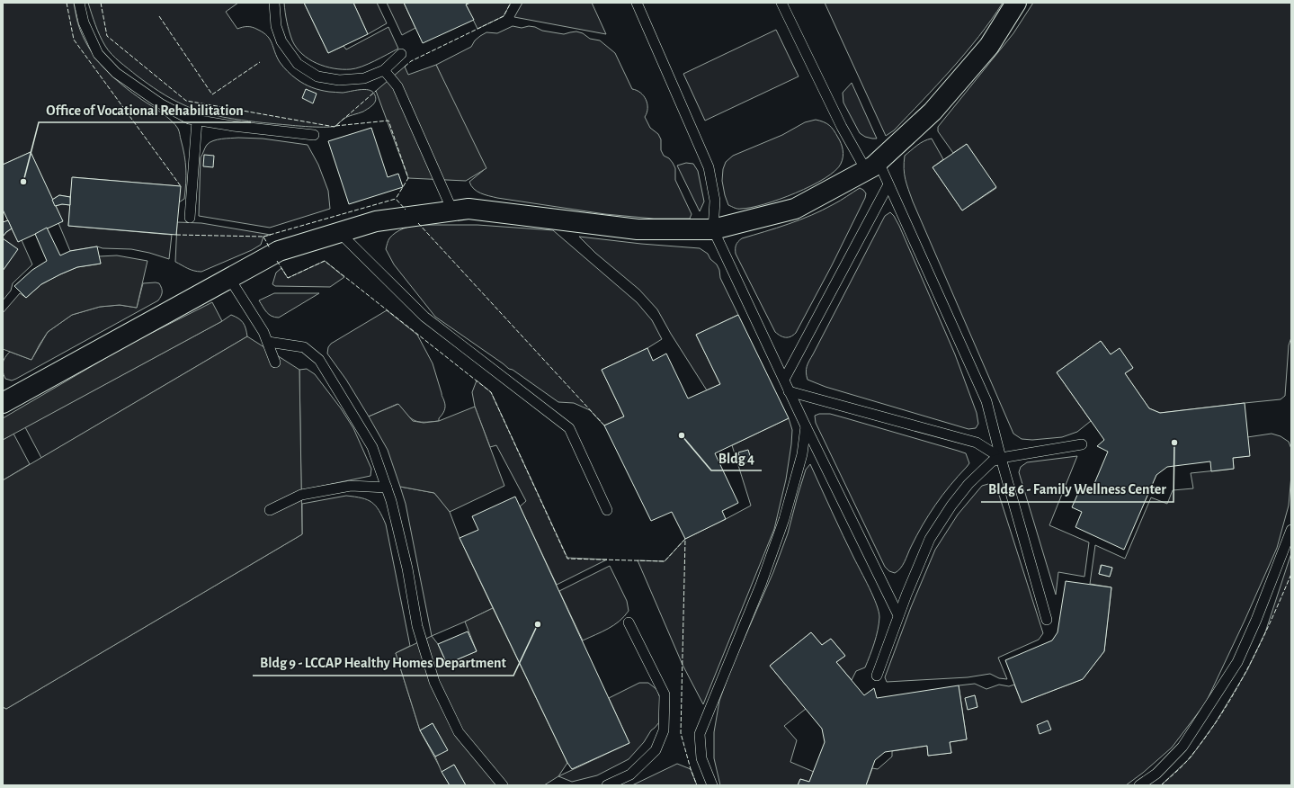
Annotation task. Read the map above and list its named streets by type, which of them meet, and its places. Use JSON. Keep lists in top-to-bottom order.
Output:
{
  "places": [
    "Office of Vocational Rehabilitation",
    "Bldg 4",
    "Bldg 6 - Family Wellness Center",
    "Bldg 9 - LCCAP Healthy Homes Department"
  ]
}
